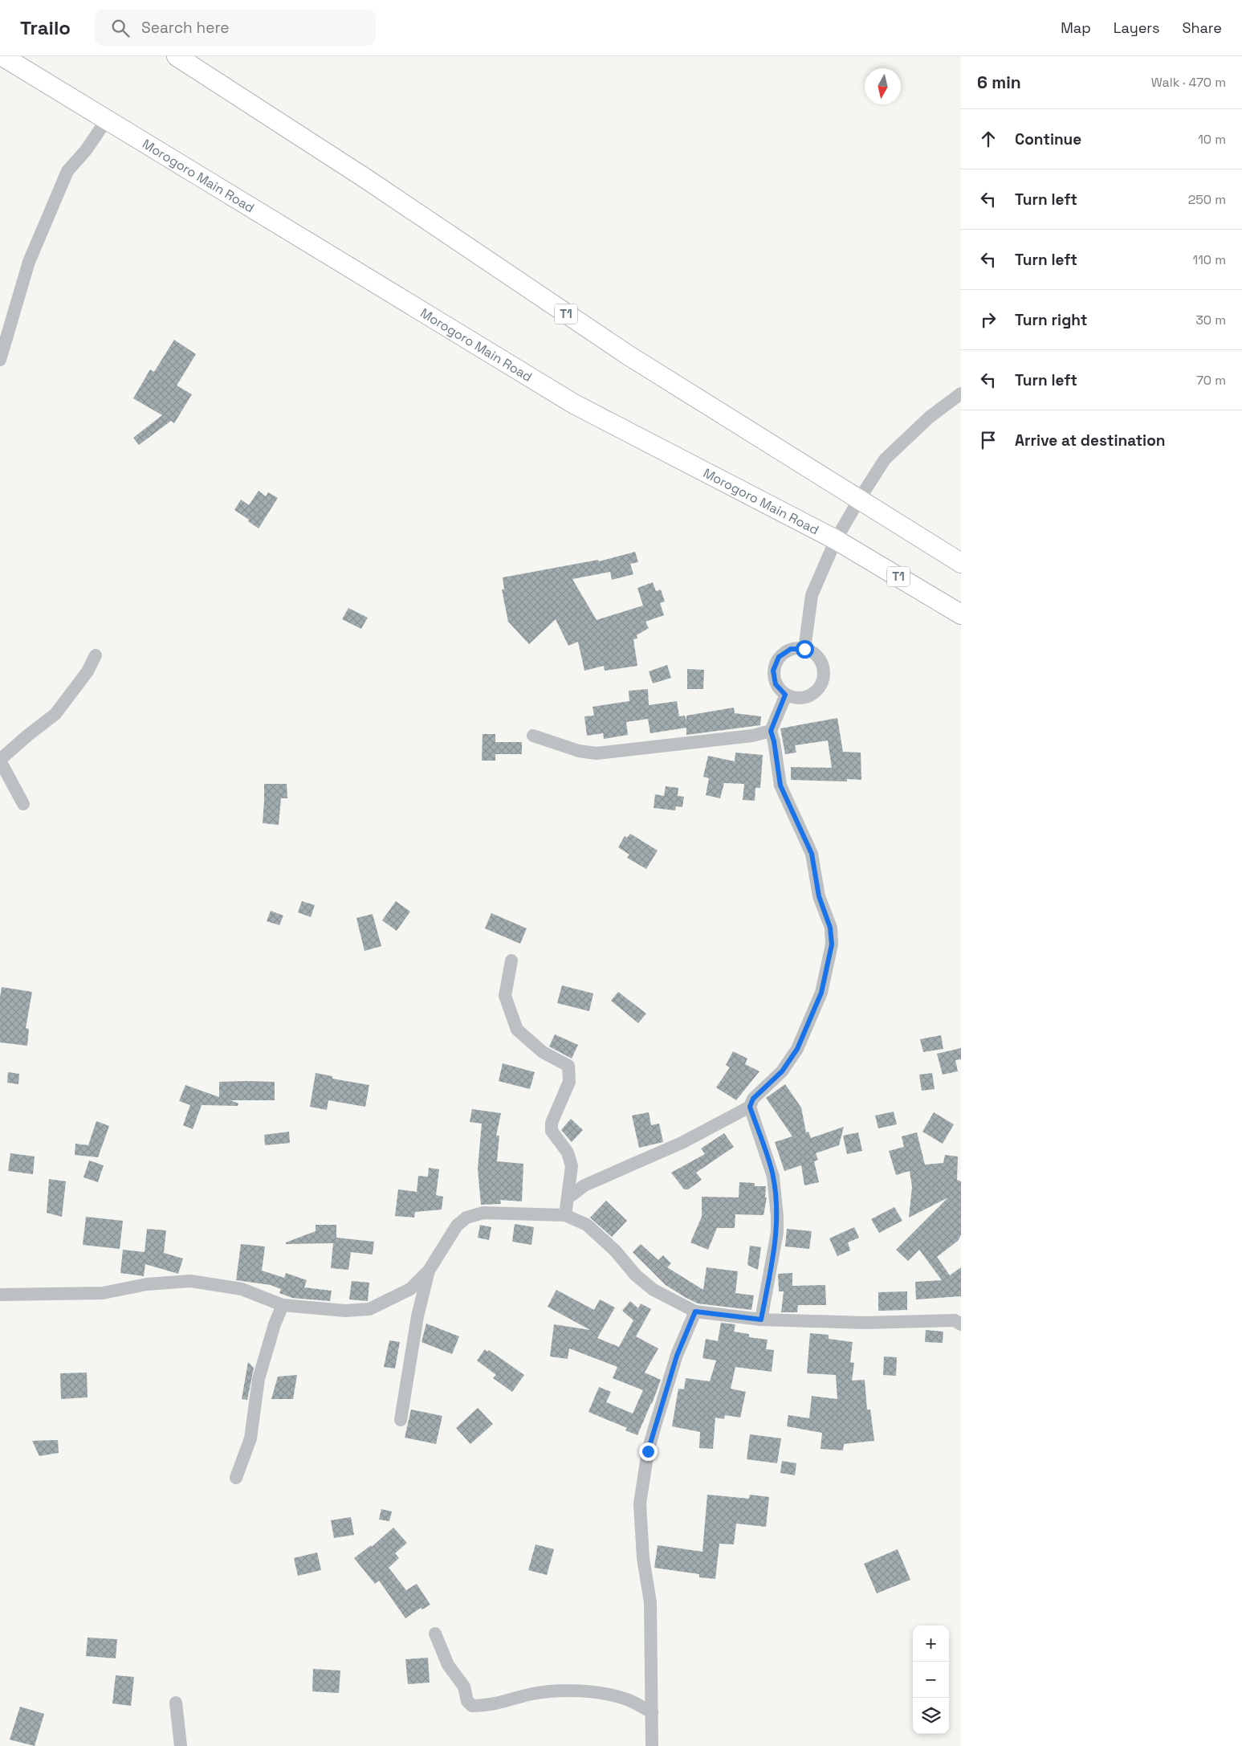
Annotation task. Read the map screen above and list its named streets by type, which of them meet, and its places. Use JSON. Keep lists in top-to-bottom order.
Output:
{
  "streets": {
    "highway": ["Morogoro Main Road", "T1"]
  },
  "north": "bottom",
  "page": {
    "header": "Trailo",
    "search": "Search here",
    "nav": ["Map", "Layers", "Share"],
    "heading": ["6 min", "Walk · 470 m"],
    "list": [
      ["Continue", "10 m"],
      ["Turn left", "250 m"],
      ["Turn left", "110 m"],
      ["Turn right", "30 m"],
      ["Turn left", "70 m"],
      "Arrive at destination"
    ],
    "map_buttons": ["+", "−"]
  }
}
